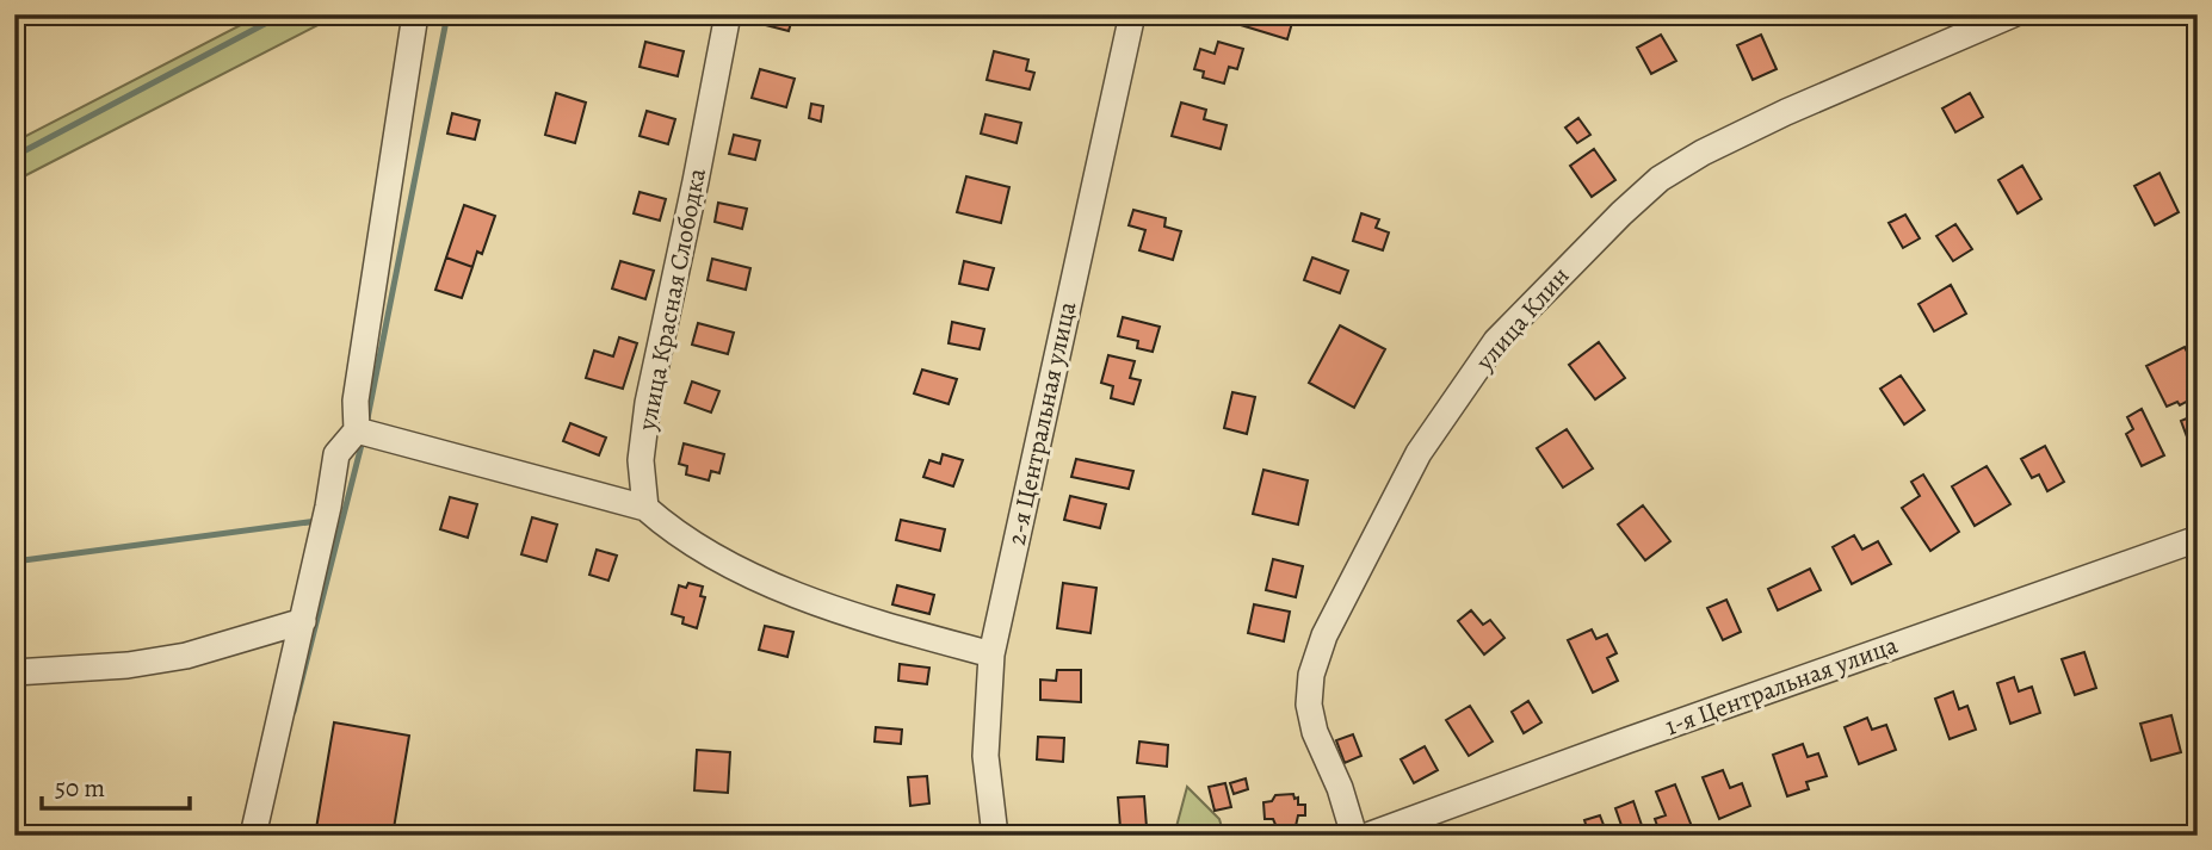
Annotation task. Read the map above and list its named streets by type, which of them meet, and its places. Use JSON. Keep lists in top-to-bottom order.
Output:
{
  "streets": {
    "street": [
      "улица Красная Слободка",
      "улица Клин",
      "2-я Центральная улица",
      "1-я Центральная улица"
    ]
  },
  "scale_bar": "50 m"
}
